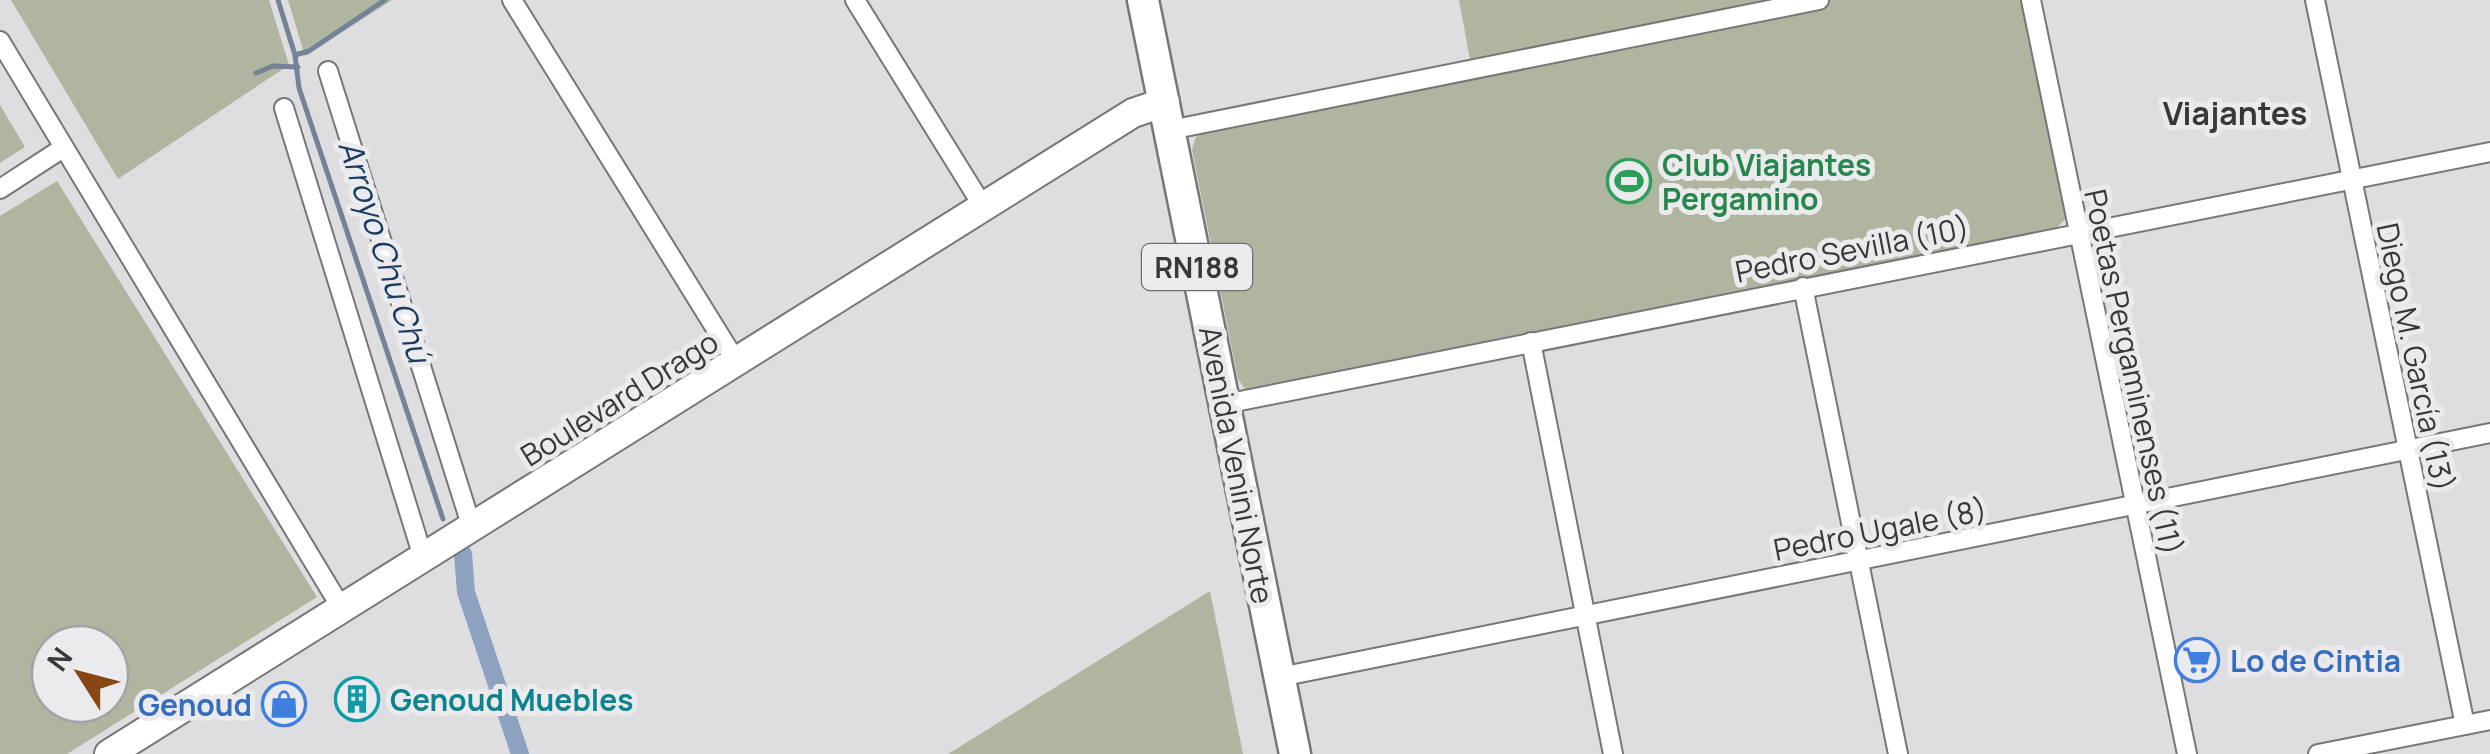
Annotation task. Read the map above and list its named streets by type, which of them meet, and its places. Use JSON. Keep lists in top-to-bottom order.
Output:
{
  "streets": {
    "highway": ["RN188", "Avenida Venini Norte"],
    "main road": ["Boulevard Drago"],
    "street": [
      "Pedro Sevilla (10)",
      "Diego M. García (13)",
      "Poetas Pergaminenses (11)",
      "Pedro Ugale (8)"
    ]
  },
  "crossings": [
    ["Pedro Sevilla (10)", "Diego M. García (13)"],
    ["Pedro Sevilla (10)", "Poetas Pergaminenses (11)"],
    ["Pedro Sevilla (10)", "Avenida Venini Norte"],
    ["Diego M. García (13)", "Pedro Ugale (8)"],
    ["Poetas Pergaminenses (11)", "Pedro Ugale (8)"],
    ["Boulevard Drago", "Avenida Venini Norte"],
    ["Avenida Venini Norte", "Pedro Ugale (8)"]
  ],
  "districts": ["Viajantes"],
  "water": ["Arroyo Chu Chú"],
  "places": {
    "sports": ["Club Viajantes Pergamino"],
    "supermarket": ["Lo de Cintia"],
    "building": ["Genoud Muebles"],
    "shop": ["Genoud"]
  },
  "north": "top left"
}
